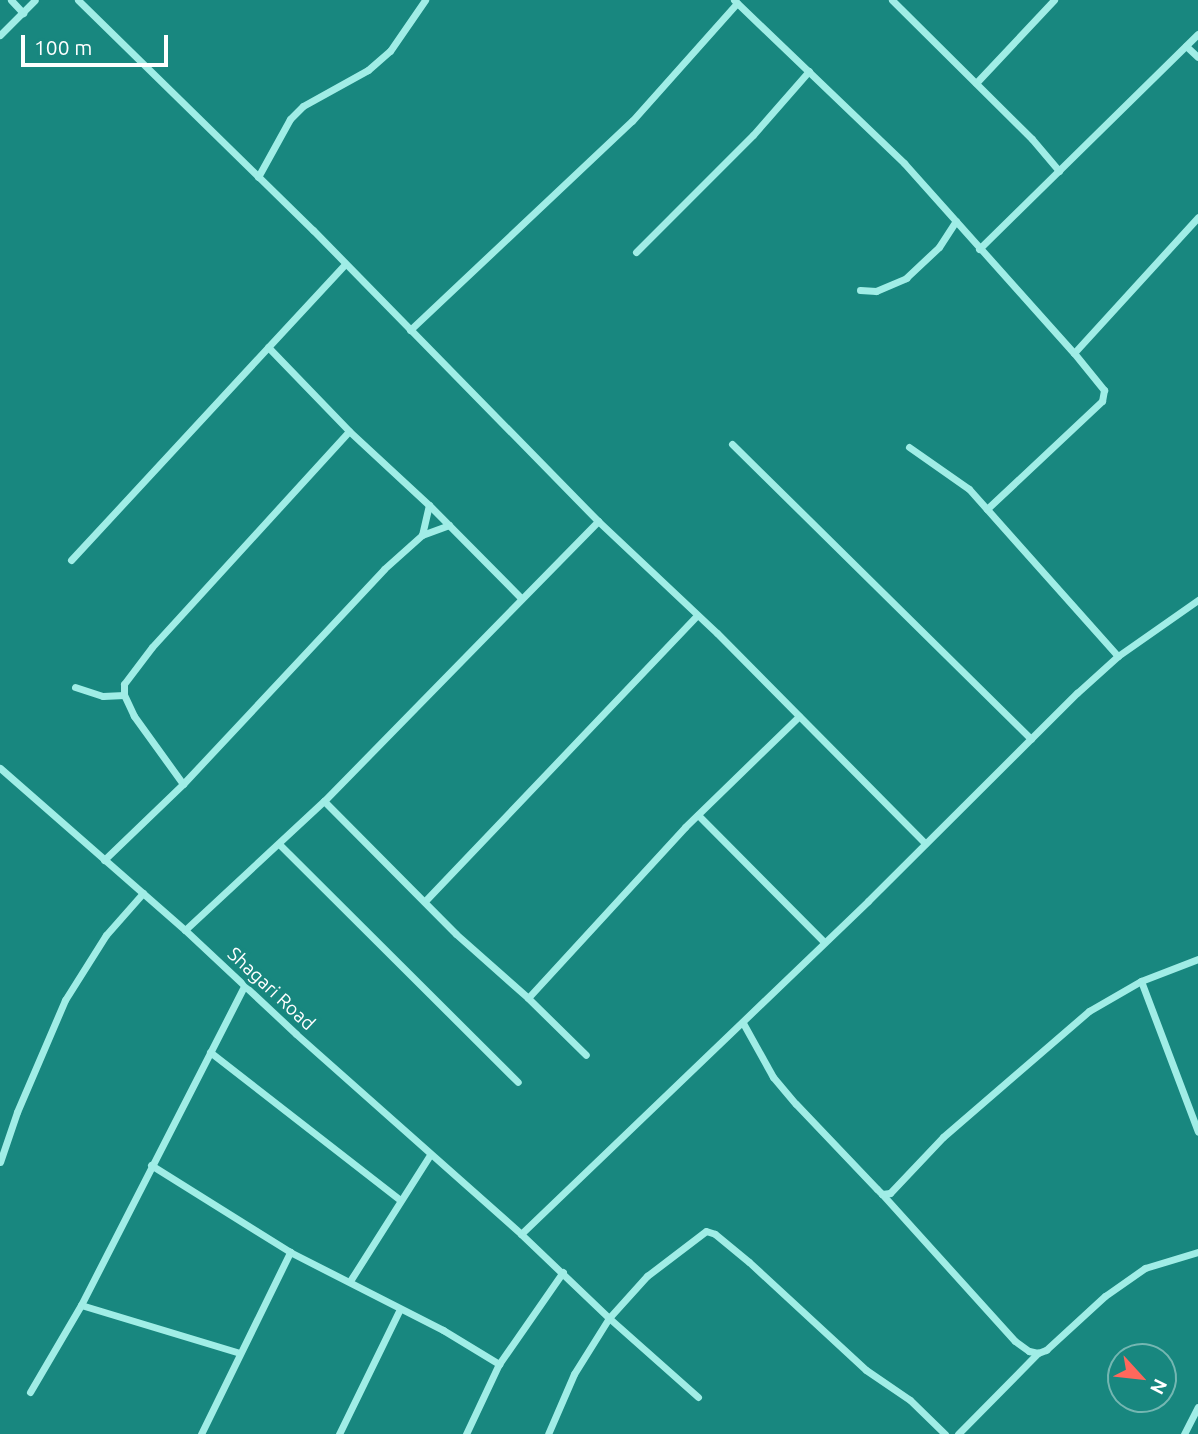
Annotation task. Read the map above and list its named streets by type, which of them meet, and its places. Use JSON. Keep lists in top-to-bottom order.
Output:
{
  "streets": {
    "street": ["Shagari Road"]
  },
  "scale_bar": "100 m",
  "north": "bottom right"
}
